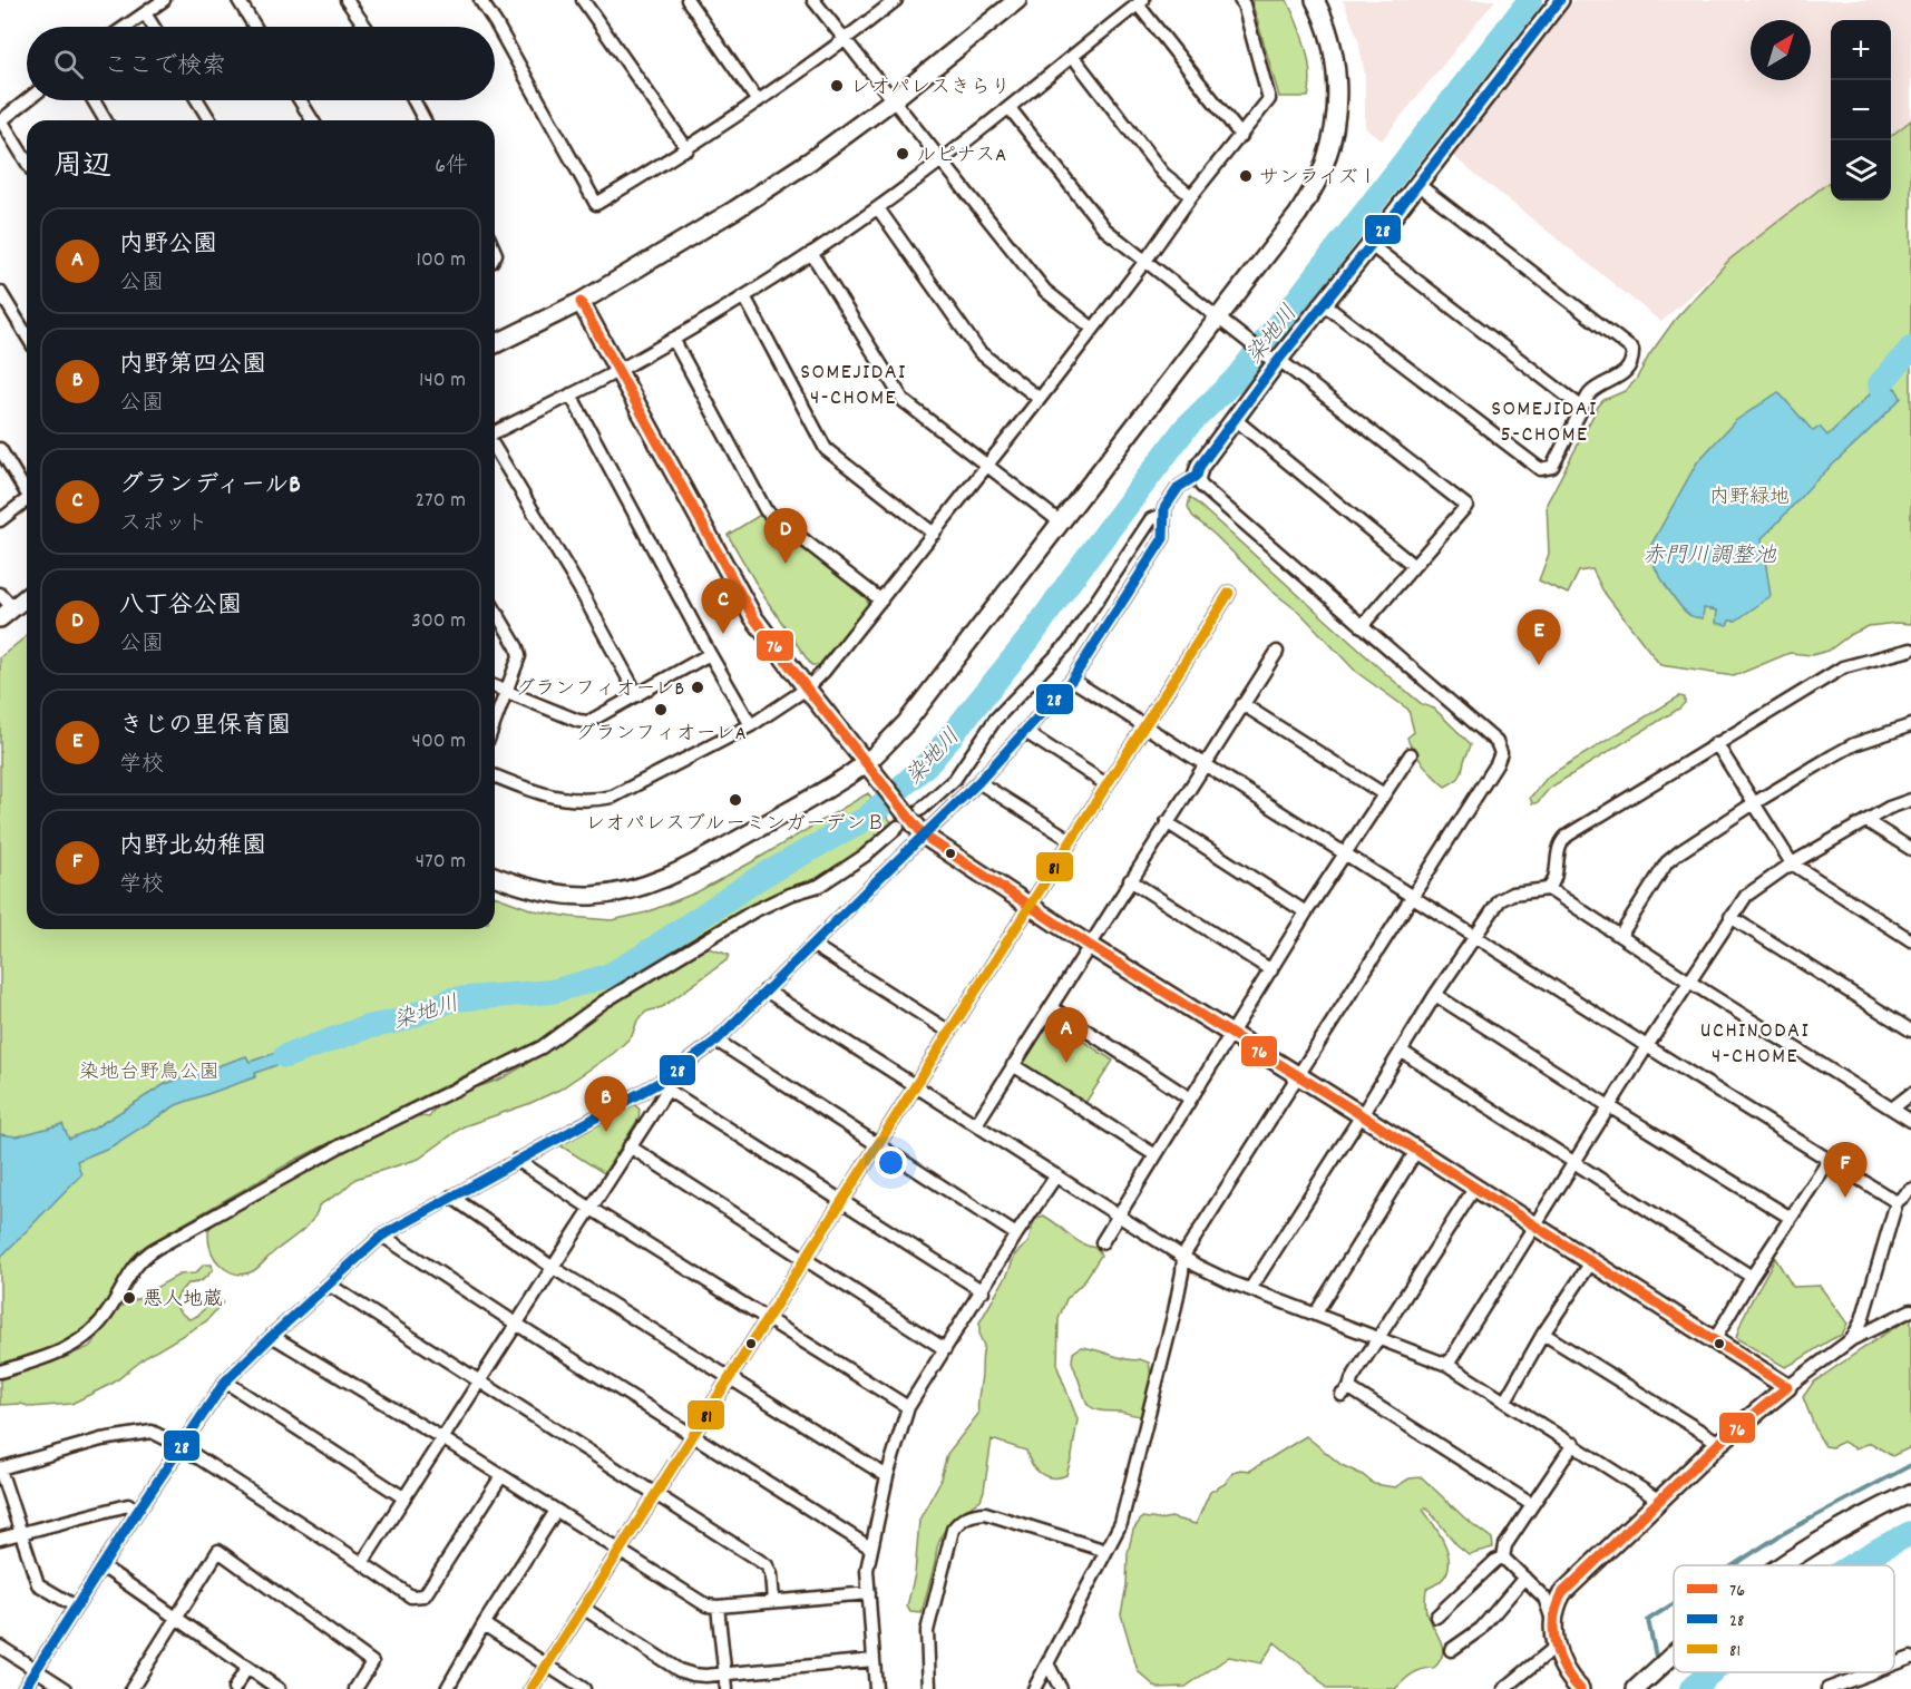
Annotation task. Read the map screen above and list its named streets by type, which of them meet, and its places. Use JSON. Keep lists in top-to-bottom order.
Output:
{
  "districts": ["SOMEJIDAI 4-CHOME", "SOMEJIDAI 5-CHOME", "UCHINODAI 4-CHOME"],
  "water": ["染地川", "赤門川調整池"],
  "parks": ["内野緑地", "染地台野鳥公園"],
  "places": [
    "レオパレスきらり",
    "ルピナスA",
    "サンライズⅠ",
    "グランフィオーレB",
    "グランフィオーレA",
    "レオパレスブルーミンガーデンＢ",
    "悪人地蔵"
  ],
  "lines": ["transit line 28", "transit line 76", "transit line 81"],
  "legend": ["76", "28", "81"],
  "north": "top right",
  "page": {
    "map_buttons": ["+", "−"],
    "search": "ここで検索",
    "heading": ["周辺", "6件"],
    "list": [
      {
        "mark": "A",
        "name": "内野公園",
        "note": "公園",
        "value": "100 m"
      },
      {
        "mark": "B",
        "name": "内野第四公園",
        "note": "公園",
        "value": "140 m"
      },
      {
        "mark": "C",
        "name": "グランディールB",
        "note": "スポット",
        "value": "270 m"
      },
      {
        "mark": "D",
        "name": "八丁谷公園",
        "note": "公園",
        "value": "300 m"
      },
      {
        "mark": "E",
        "name": "きじの里保育園",
        "note": "学校",
        "value": "400 m"
      },
      {
        "mark": "F",
        "name": "内野北幼稚園",
        "note": "学校",
        "value": "470 m"
      }
    ],
    "pins": [
      "D",
      "C",
      "E",
      "A",
      "B",
      "F"
    ]
  }
}
